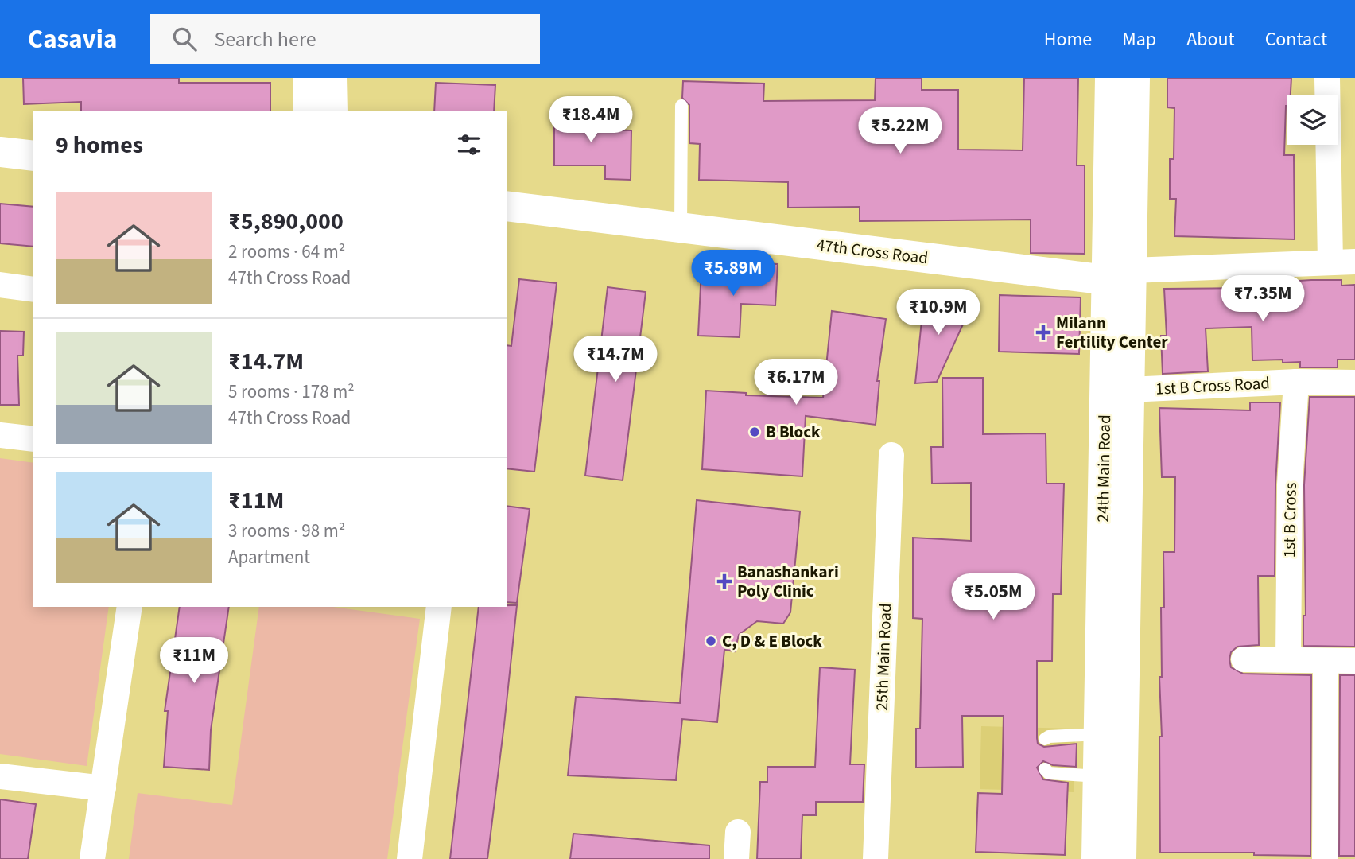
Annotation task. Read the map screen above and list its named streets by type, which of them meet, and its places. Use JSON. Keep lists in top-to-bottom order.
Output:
{
  "streets": {
    "main road": ["47th Cross Road", "24th Main Road"],
    "street": ["1st B Cross Road", "1st B Cross", "25th Main Road"]
  },
  "crossings": [
    ["47th Cross Road", "24th Main Road"],
    ["1st B Cross Road", "24th Main Road"],
    ["1st B Cross Road", "1st B Cross"]
  ],
  "places": {
    "health": ["Milann Fertility Center", "Banashankari Poly Clinic"],
    "other": ["B Block", "C, D & E Block"]
  },
  "page": {
    "header": "Casavia",
    "search": "Search here",
    "nav": [
      "Home",
      "Map",
      "About",
      "Contact"
    ],
    "price": [
      "₹18.4M",
      "₹5.22M",
      "₹5.89M",
      "₹7.35M",
      "₹10.9M",
      "₹14.7M",
      "₹6.17M",
      "₹5.05M",
      "₹11M"
    ],
    "heading": "9 homes",
    "list": [
      {
        "name": "₹5,890,000",
        "note": "2 rooms · 64 m² · 47th Cross Road"
      },
      {
        "name": "₹14.7M",
        "note": "5 rooms · 178 m² · 47th Cross Road"
      },
      {
        "name": "₹11M",
        "note": "3 rooms · 98 m² · Apartment"
      }
    ]
  }
}
